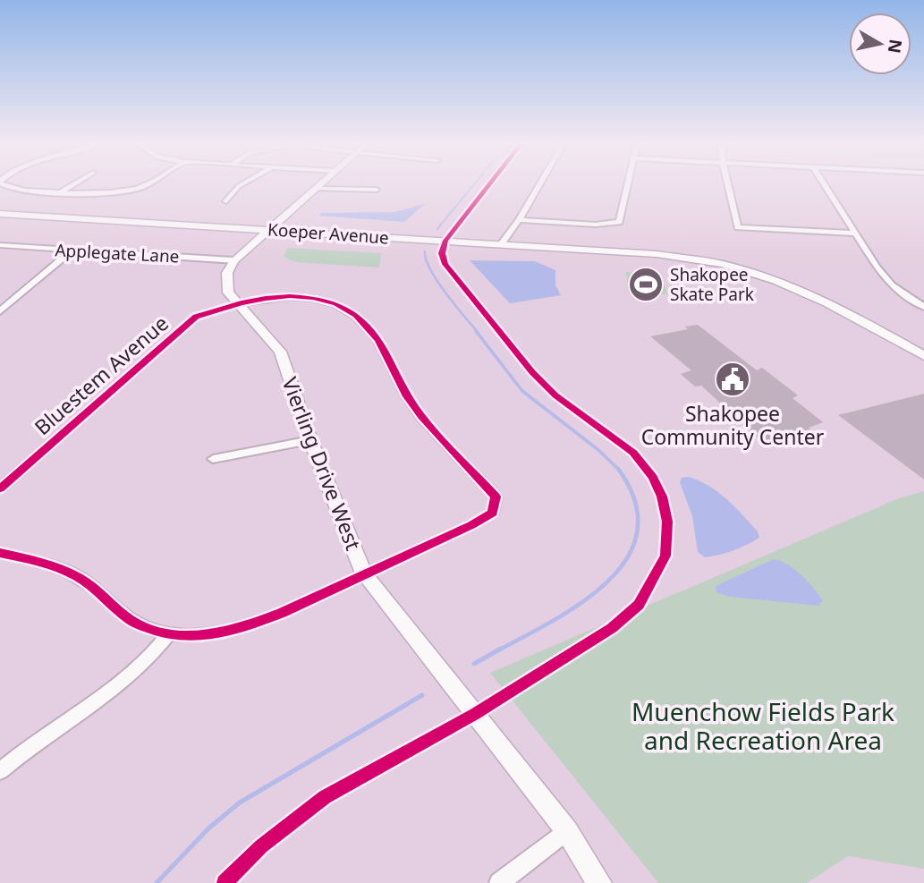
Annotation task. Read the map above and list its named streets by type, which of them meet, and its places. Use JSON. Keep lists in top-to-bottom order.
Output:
{
  "streets": {
    "street": [
      "Koeper Avenue",
      "Applegate Lane",
      "Bluestem Avenue",
      "Vierling Drive West"
    ]
  },
  "crossings": [
    ["Applegate Lane", "Vierling Drive West"],
    ["Bluestem Avenue", "Vierling Drive West"]
  ],
  "parks": ["Muenchow Fields Park and Recreation Area"],
  "places": {
    "sports": ["Shakopee Skate Park"],
    "public building": ["Shakopee Community Center"]
  },
  "north": "right"
}
